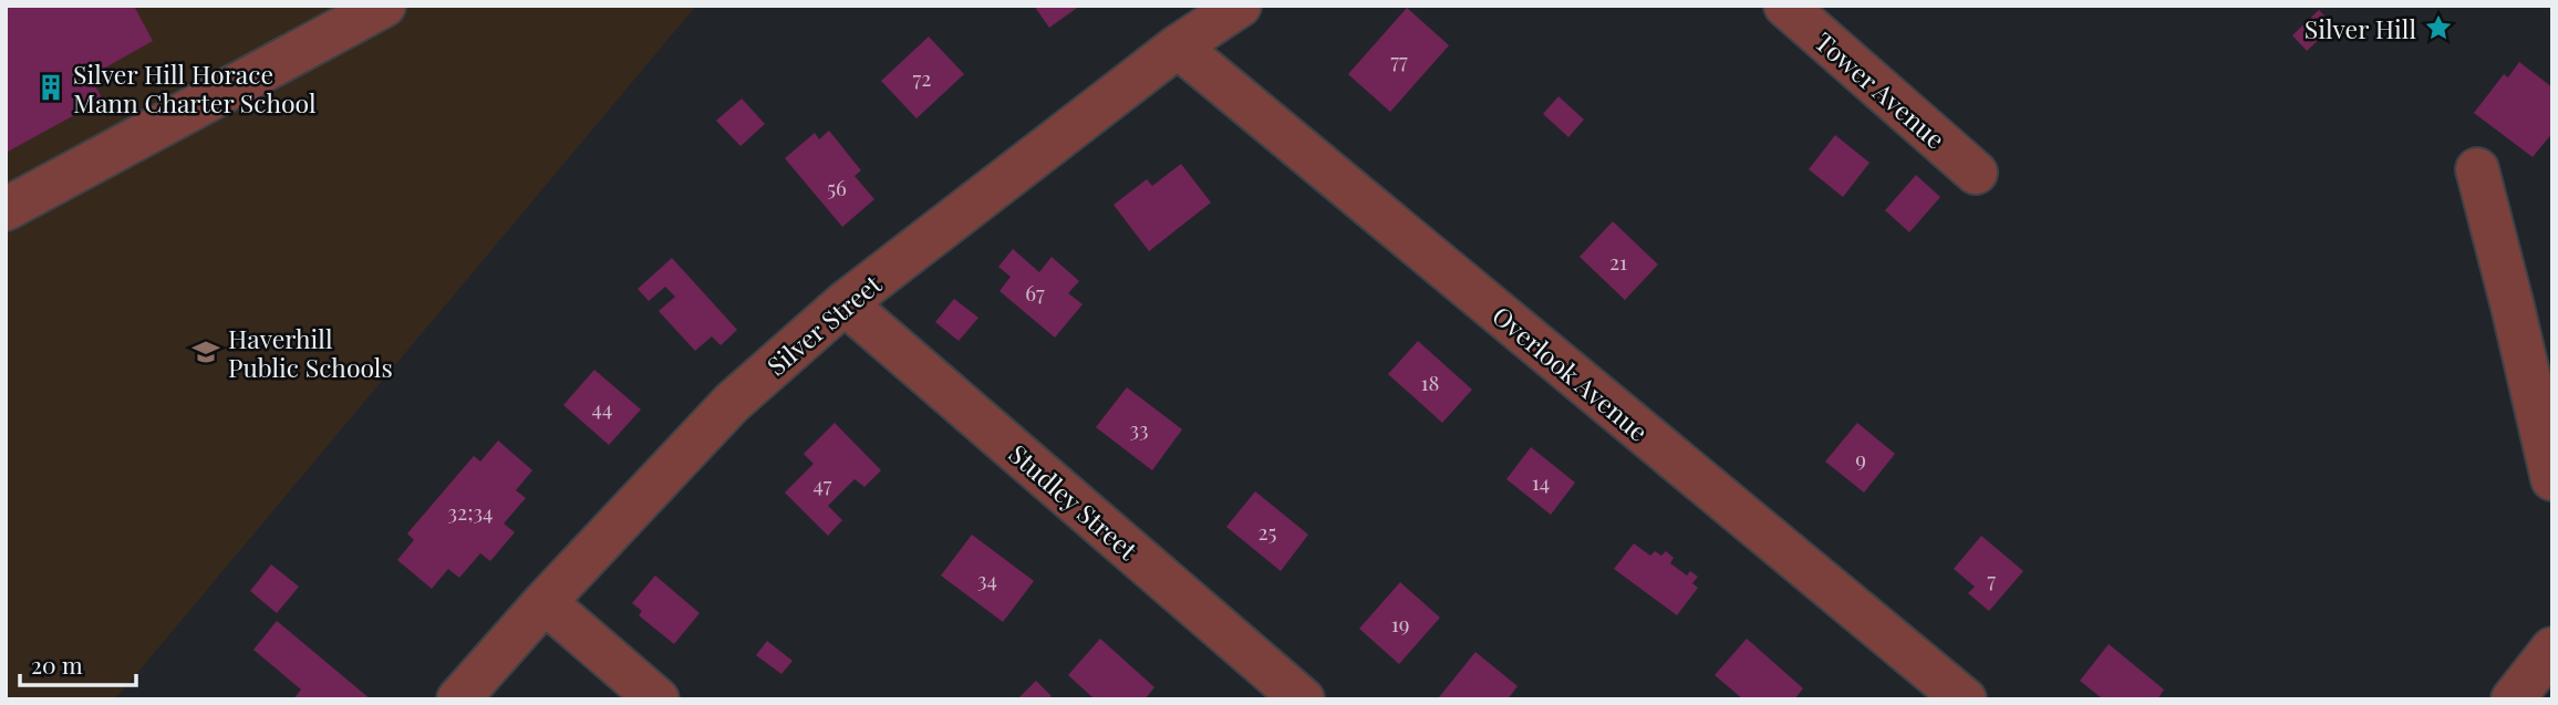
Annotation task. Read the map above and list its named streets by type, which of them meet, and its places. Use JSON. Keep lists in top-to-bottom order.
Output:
{
  "streets": {
    "street": [
      "Tower Avenue",
      "Silver Street",
      "Overlook Avenue",
      "Studley Street"
    ]
  },
  "crossings": [
    ["Silver Street", "Overlook Avenue"],
    ["Silver Street", "Studley Street"]
  ],
  "places": {
    "place": ["Silver Hill"],
    "building": ["Silver Hill Horace Mann Charter School"],
    "school or university": ["Haverhill Public Schools"]
  },
  "house_numbers": [
    "77",
    "72",
    "56",
    "21",
    "67",
    "18",
    "44",
    "33",
    "9",
    "14",
    "47",
    "32;34",
    "25",
    "34",
    "7",
    "19"
  ],
  "scale_bar": "20 m"
}
